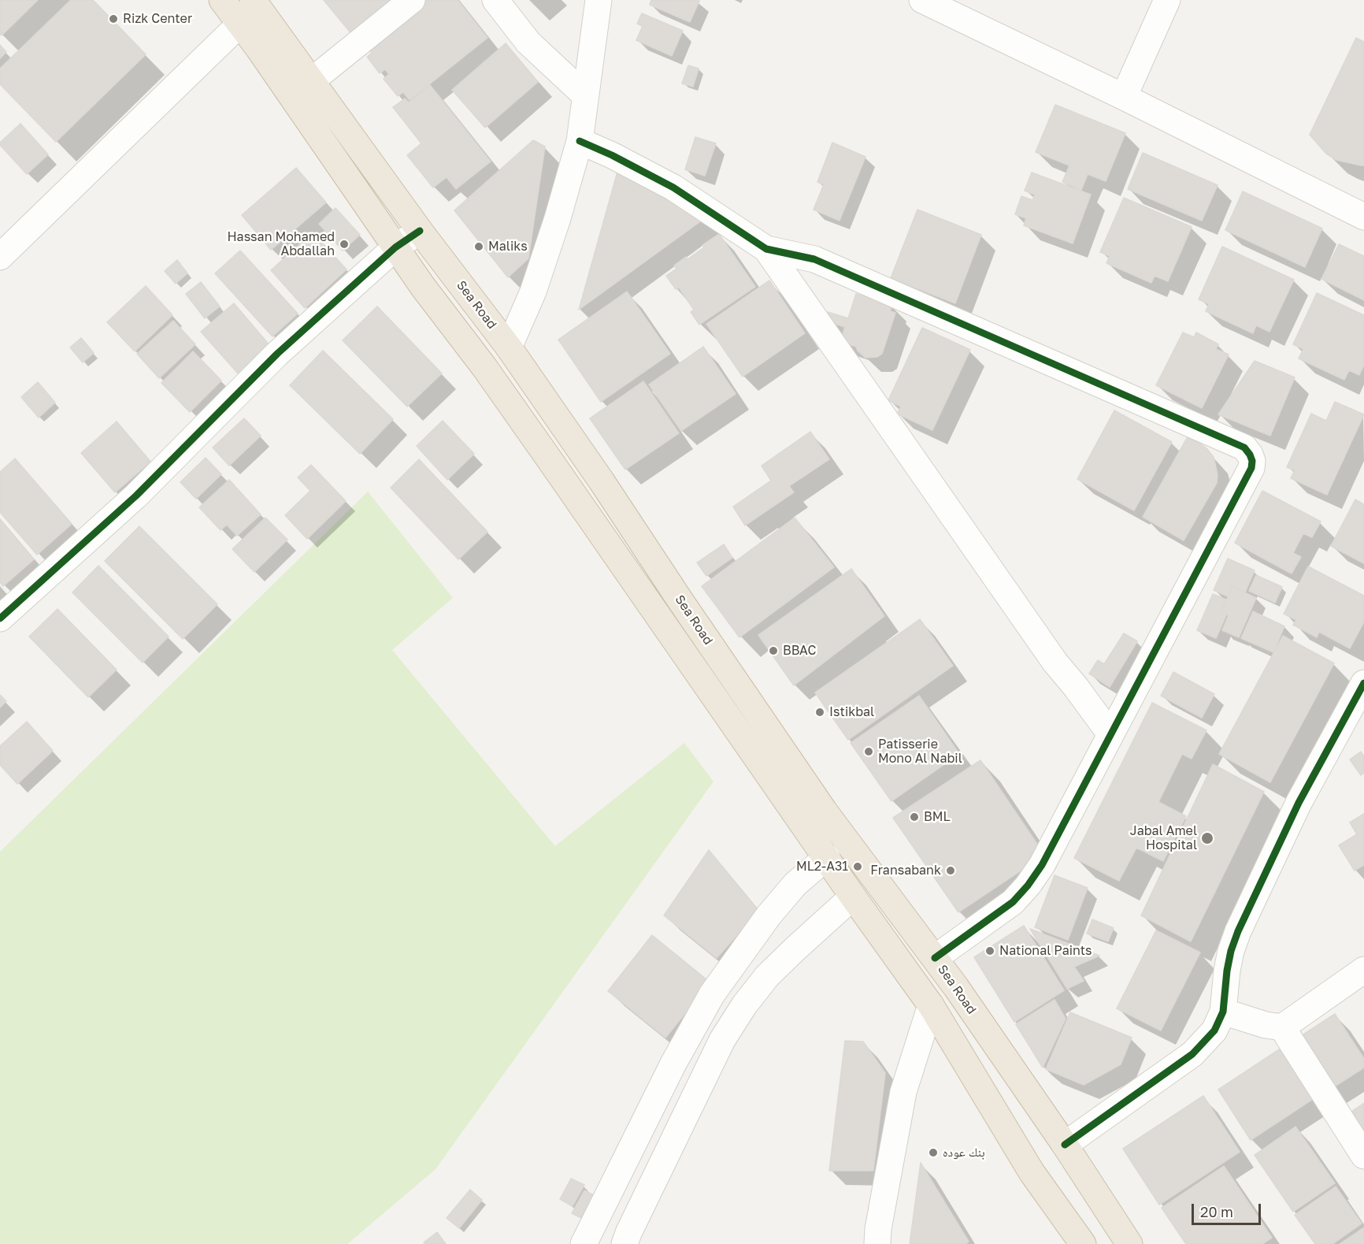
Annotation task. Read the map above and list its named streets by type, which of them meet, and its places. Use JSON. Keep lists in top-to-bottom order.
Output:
{
  "streets": {
    "highway": ["Sea Road"]
  },
  "places": [
    "Rizk Center",
    "Hassan Mohamed Abdallah",
    "Maliks",
    "BBAC",
    "Istikbal",
    "Patisserie Mono Al Nabil",
    "BML",
    "Jabal Amel Hospital",
    "ML2-A31",
    "Fransabank",
    "National Paints",
    "بنك عوده"
  ],
  "scale_bar": "20 m"
}
